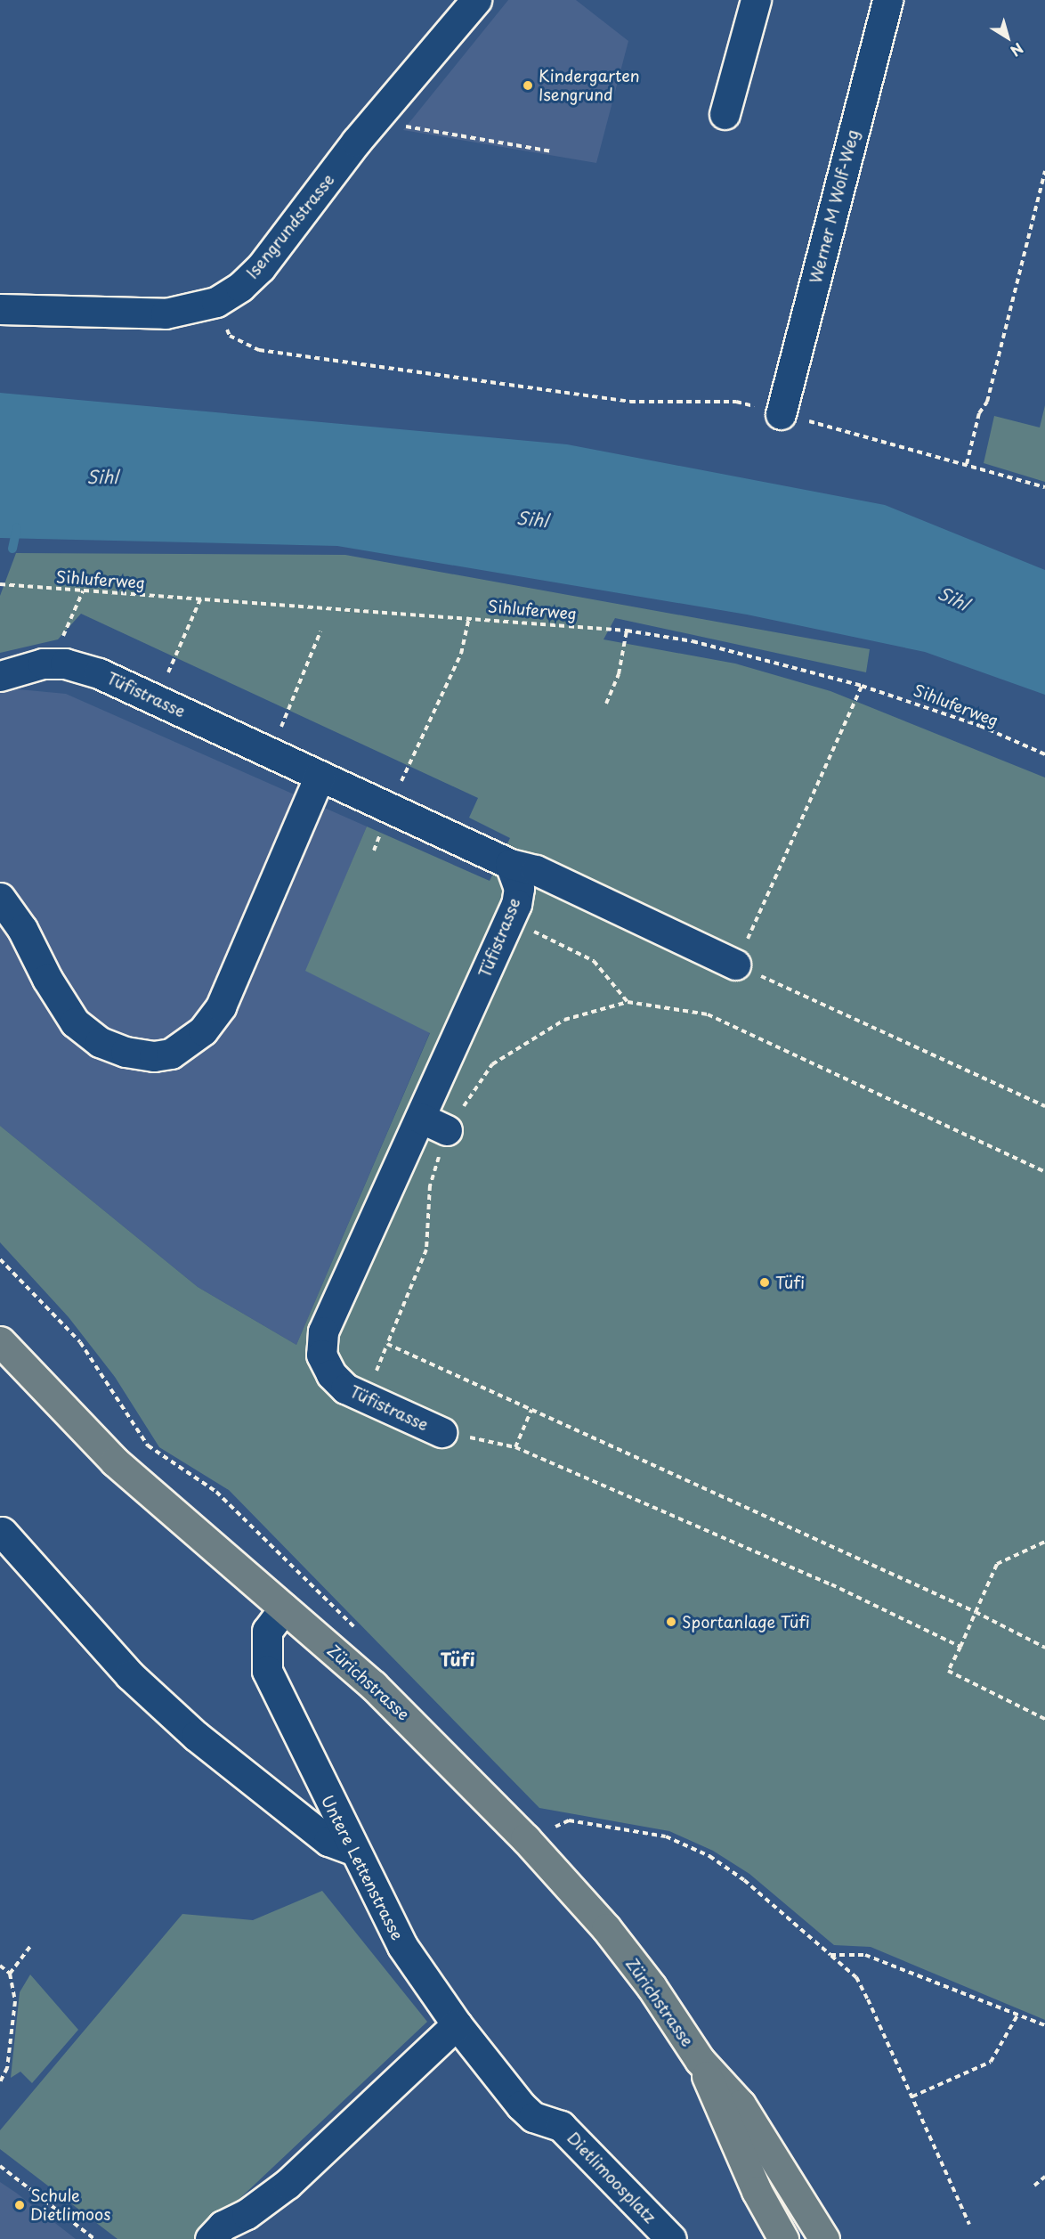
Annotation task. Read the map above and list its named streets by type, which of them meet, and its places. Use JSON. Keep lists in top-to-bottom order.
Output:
{
  "streets": {
    "main road": ["Zürichstrasse"],
    "street": [
      "Werner M Wolf-Weg",
      "Isengrundstrasse",
      "Tüfistrasse",
      "Untere Lettenstrasse",
      "Dietlimoosplatz"
    ],
    "path": ["Sihluferweg"]
  },
  "crossings": [
    ["Zürichstrasse", "Untere Lettenstrasse"],
    ["Untere Lettenstrasse", "Dietlimoosplatz"]
  ],
  "districts": ["Tüfi"],
  "water": ["Sihl"],
  "places": [
    "Kindergarten Isengrund",
    "Tüfi",
    "Sportanlage Tüfi",
    "Schule Dietlimoos"
  ],
  "north": "bottom right"
}
